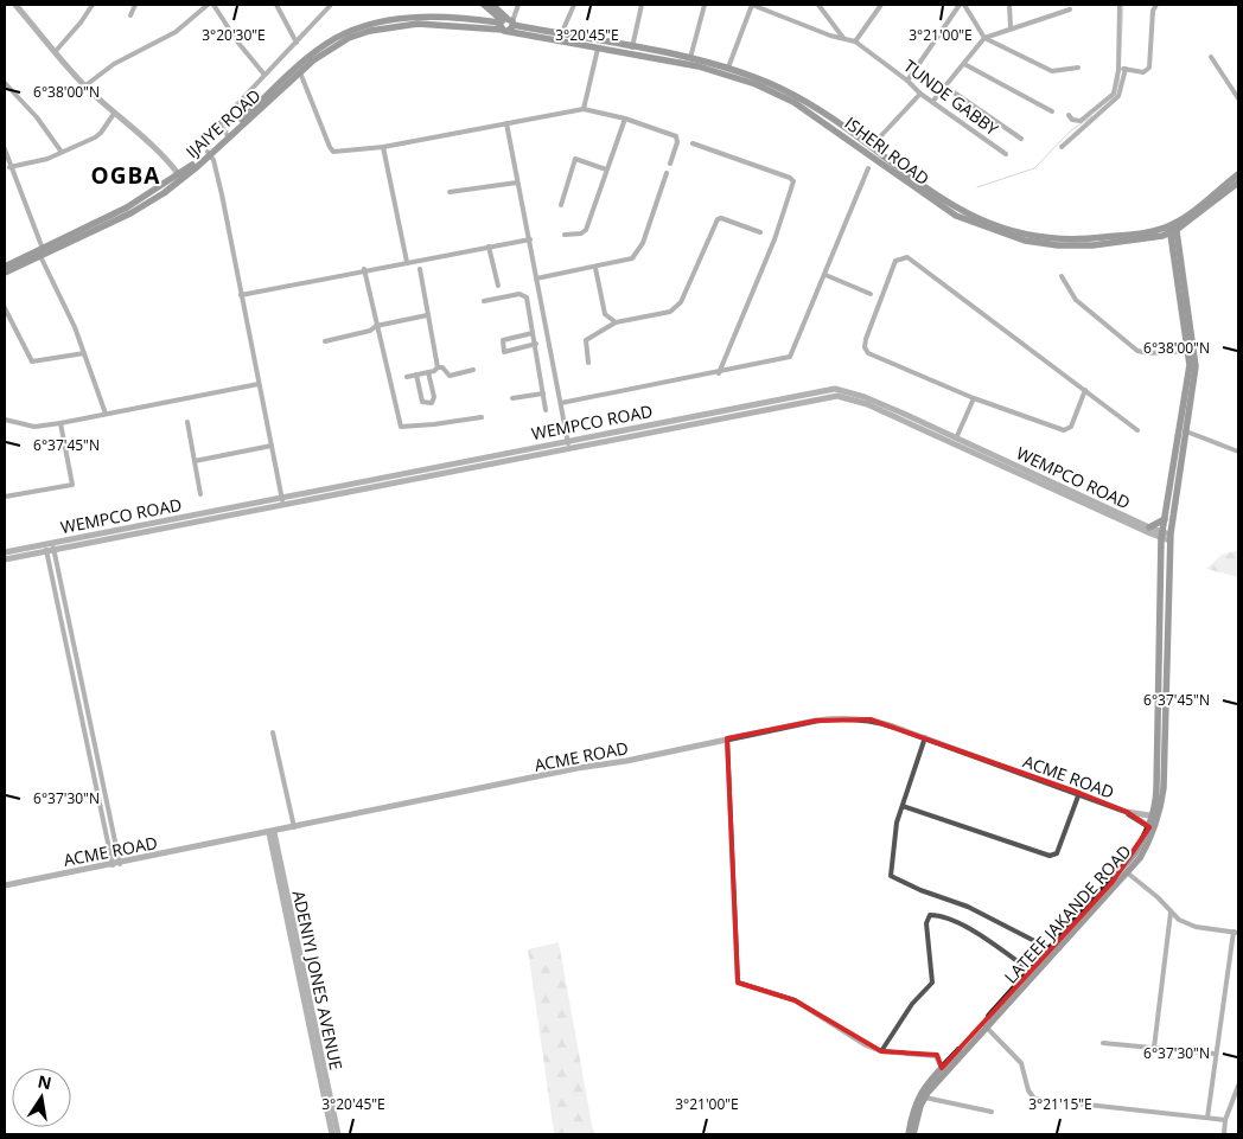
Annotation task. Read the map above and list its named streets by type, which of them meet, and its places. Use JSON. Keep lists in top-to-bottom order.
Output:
{
  "streets": {
    "main road": ["IJAIYE ROAD", "ISHERI ROAD", "LATEEF JAKANDE ROAD"],
    "street": [
      "TUNDE GABBY",
      "WEMPCO ROAD",
      "ACME ROAD",
      "ADENIYI JONES AVENUE"
    ]
  },
  "crossings": [
    ["IJAIYE ROAD", "ISHERI ROAD"],
    ["ISHERI ROAD", "LATEEF JAKANDE ROAD"],
    ["WEMPCO ROAD", "LATEEF JAKANDE ROAD"],
    ["ACME ROAD", "LATEEF JAKANDE ROAD"],
    ["ACME ROAD", "ADENIYI JONES AVENUE"]
  ],
  "districts": ["OGBA"],
  "north": "top",
  "coordinates": [
    "3°20'30\"E",
    "3°20'45\"E",
    "3°21'00\"E",
    "6°38'00\"N",
    "6°37'45\"N",
    "6°37'30\"N",
    "3°21'15\"E"
  ]
}
